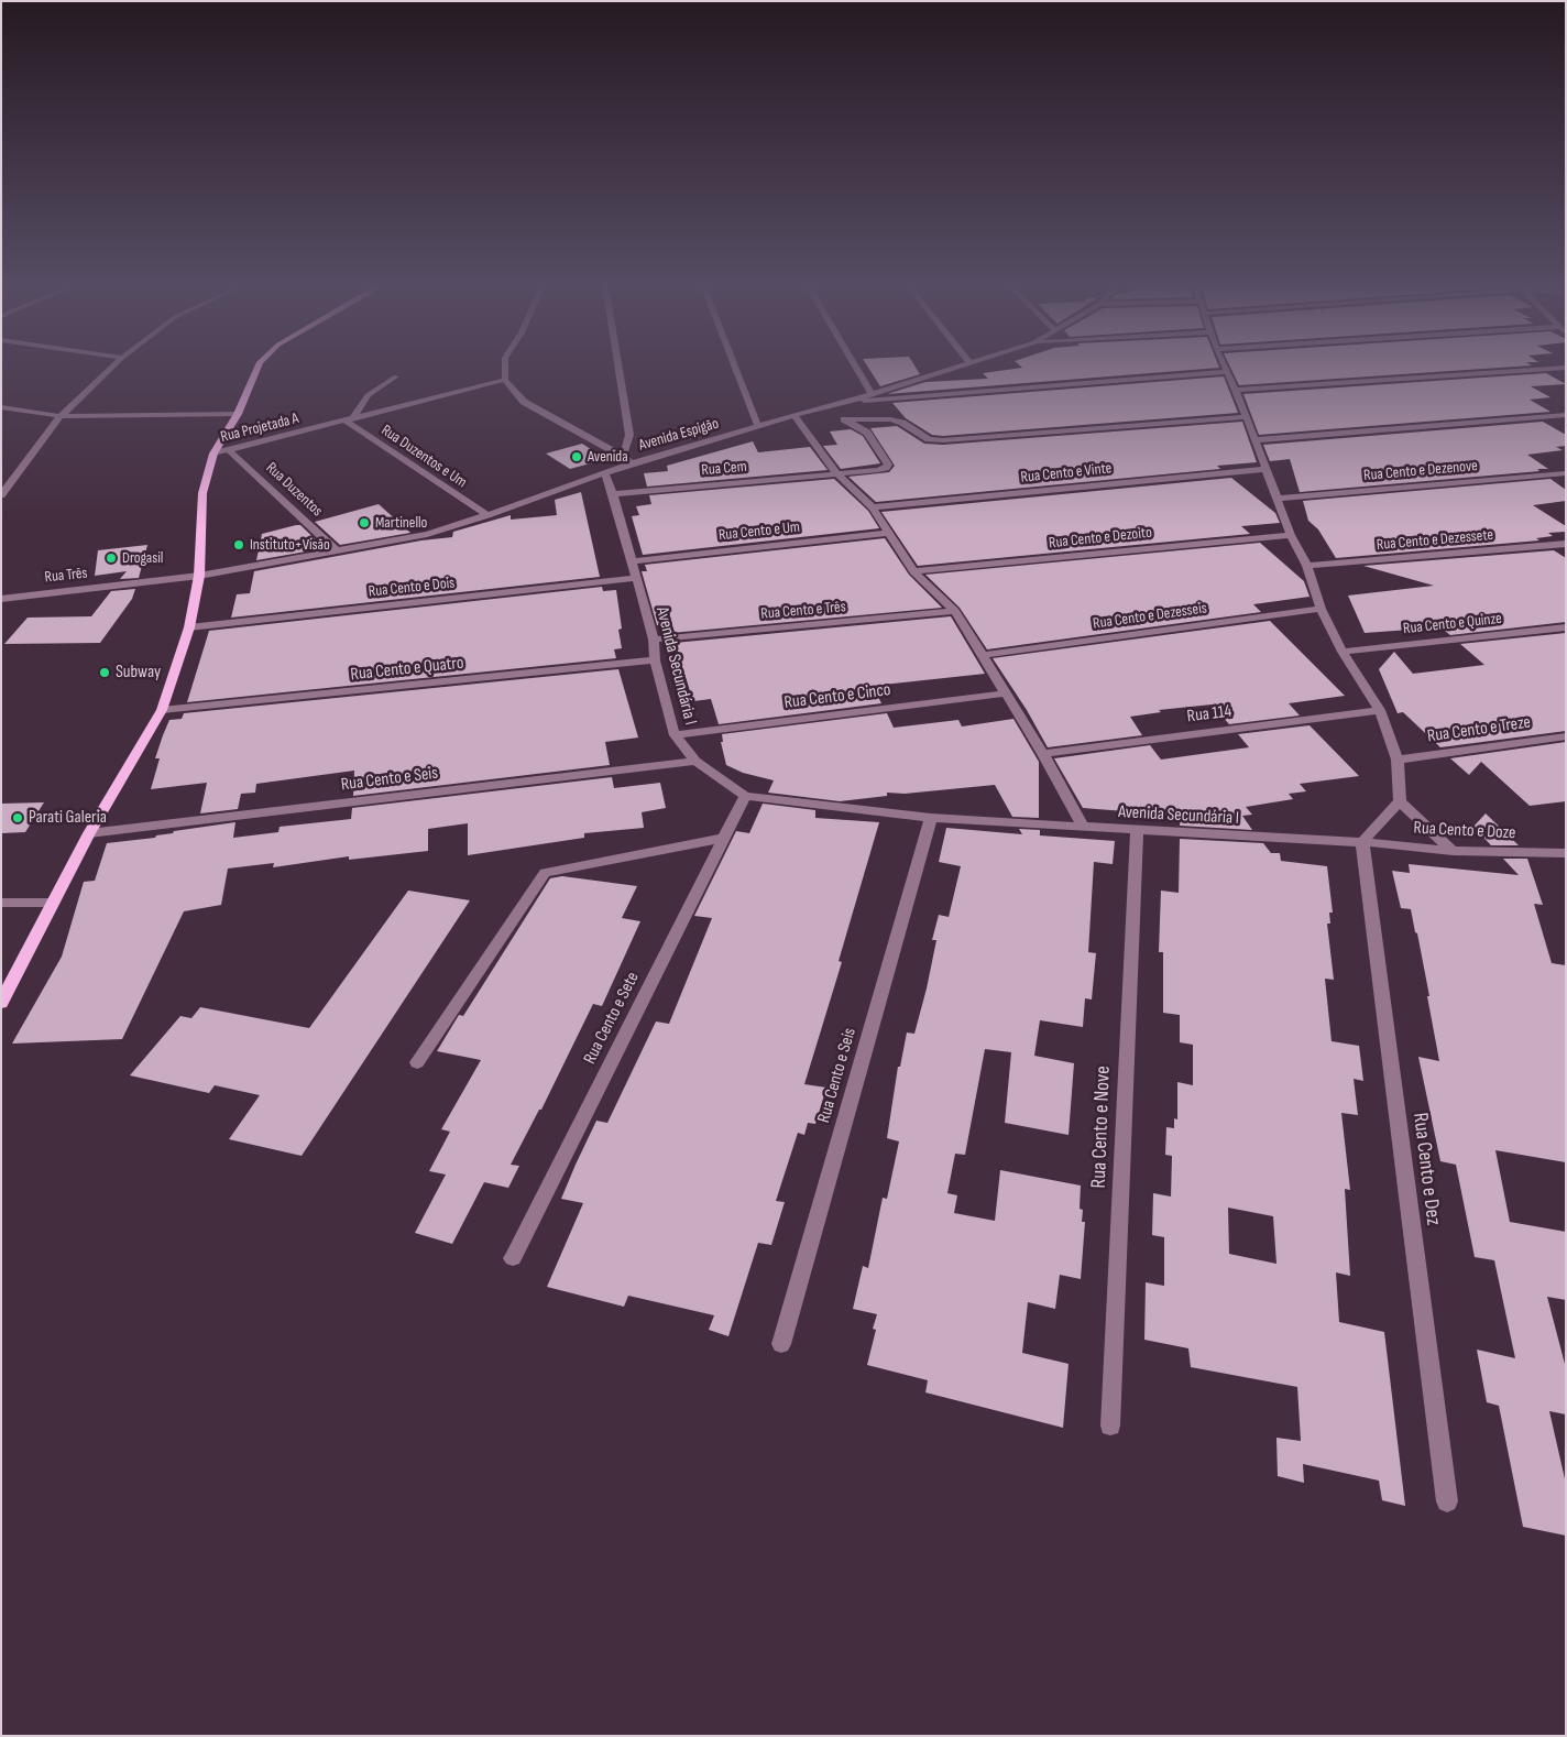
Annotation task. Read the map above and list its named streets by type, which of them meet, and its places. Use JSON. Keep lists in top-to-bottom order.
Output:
{
  "streets": {
    "street": [
      "Rua Projetada A",
      "Avenida Espigão",
      "Rua Duzentos e Um",
      "Rua Cem",
      "Rua Cento e Dezenove",
      "Rua Cento e Vinte",
      "Rua Duzentos",
      "Rua Cento e Um",
      "Rua Cento e Dezoito",
      "Rua Cento e Dezessete",
      "Rua Três",
      "Rua Cento e Dois",
      "Rua Cento e Três",
      "Rua Cento e Dezesseis",
      "Rua Cento e Quinze",
      "Avenida Secundária I",
      "Rua Cento e Quatro",
      "Rua Cento e Cinco",
      "Rua 114",
      "Rua Cento e Treze",
      "Rua Cento e Seis",
      "Rua Cento e Doze",
      "Rua Cento e Sete",
      "Rua Cento e Nove",
      "Rua Cento e Dez"
    ]
  },
  "crossings": [
    ["Rua Projetada A", "Rua Duzentos e Um"],
    ["Rua Projetada A", "Rua Duzentos"],
    ["Avenida Espigão", "Rua Duzentos e Um"],
    ["Avenida Espigão", "Rua Duzentos"],
    ["Avenida Espigão", "Rua Três"],
    ["Avenida Espigão", "Avenida Secundária I"],
    ["Rua Cem", "Avenida Secundária I"],
    ["Rua Cento e Um", "Avenida Secundária I"],
    ["Rua Cento e Dois", "Avenida Secundária I"],
    ["Rua Cento e Três", "Avenida Secundária I"],
    ["Avenida Secundária I", "Rua Cento e Quatro"],
    ["Avenida Secundária I", "Rua Cento e Cinco"],
    ["Avenida Secundária I", "Rua Cento e Seis"],
    ["Avenida Secundária I", "Rua Cento e Doze"],
    ["Avenida Secundária I", "Rua Cento e Sete"],
    ["Avenida Secundária I", "Rua Cento e Nove"],
    ["Avenida Secundária I", "Rua Cento e Dez"],
    ["Rua Cento e Doze", "Rua Cento e Dez"]
  ],
  "places": [
    "Avenida",
    "Martinello",
    "Instituto+Visão",
    "Drogasil",
    "Subway",
    "Parati Galeria"
  ]
}
